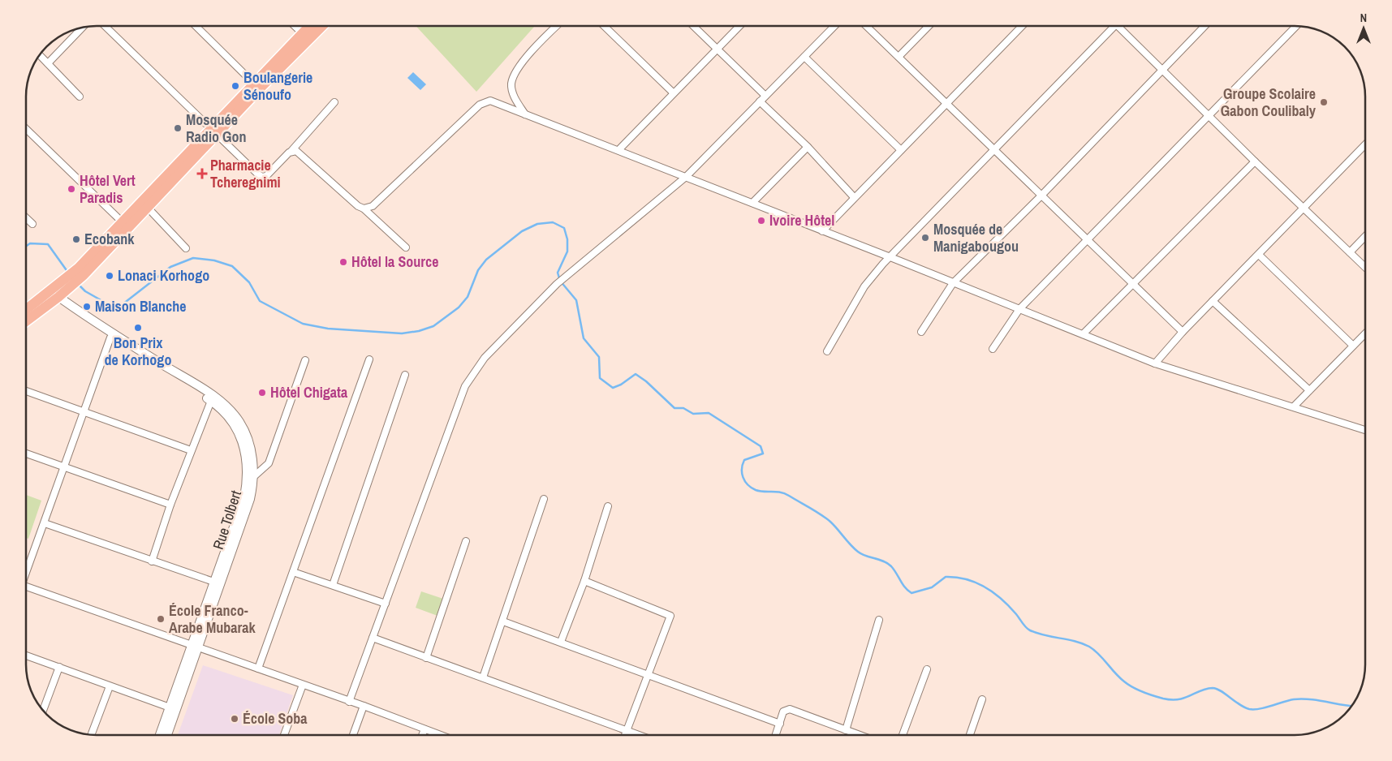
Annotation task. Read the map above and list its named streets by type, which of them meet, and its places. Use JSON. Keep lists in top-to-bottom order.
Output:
{
  "streets": {
    "street": ["Rue Tolbert"]
  },
  "places": {
    "other": [
      "Boulangerie Sénoufo",
      "Groupe Scolaire Gabon Coulibaly",
      "Mosquée Radio Gon",
      "Hôtel Vert Paradis",
      "Ivoire Hôtel",
      "Mosquée de Manigabougou",
      "Ecobank",
      "Hôtel la Source",
      "Lonaci Korhogo",
      "Maison Blanche",
      "Bon Prix de Korhogo",
      "Hôtel Chigata",
      "École Franco- Arabe Mubarak",
      "École Soba"
    ],
    "health": ["Pharmacie Tcheregnimi"]
  },
  "north": "top"
}
